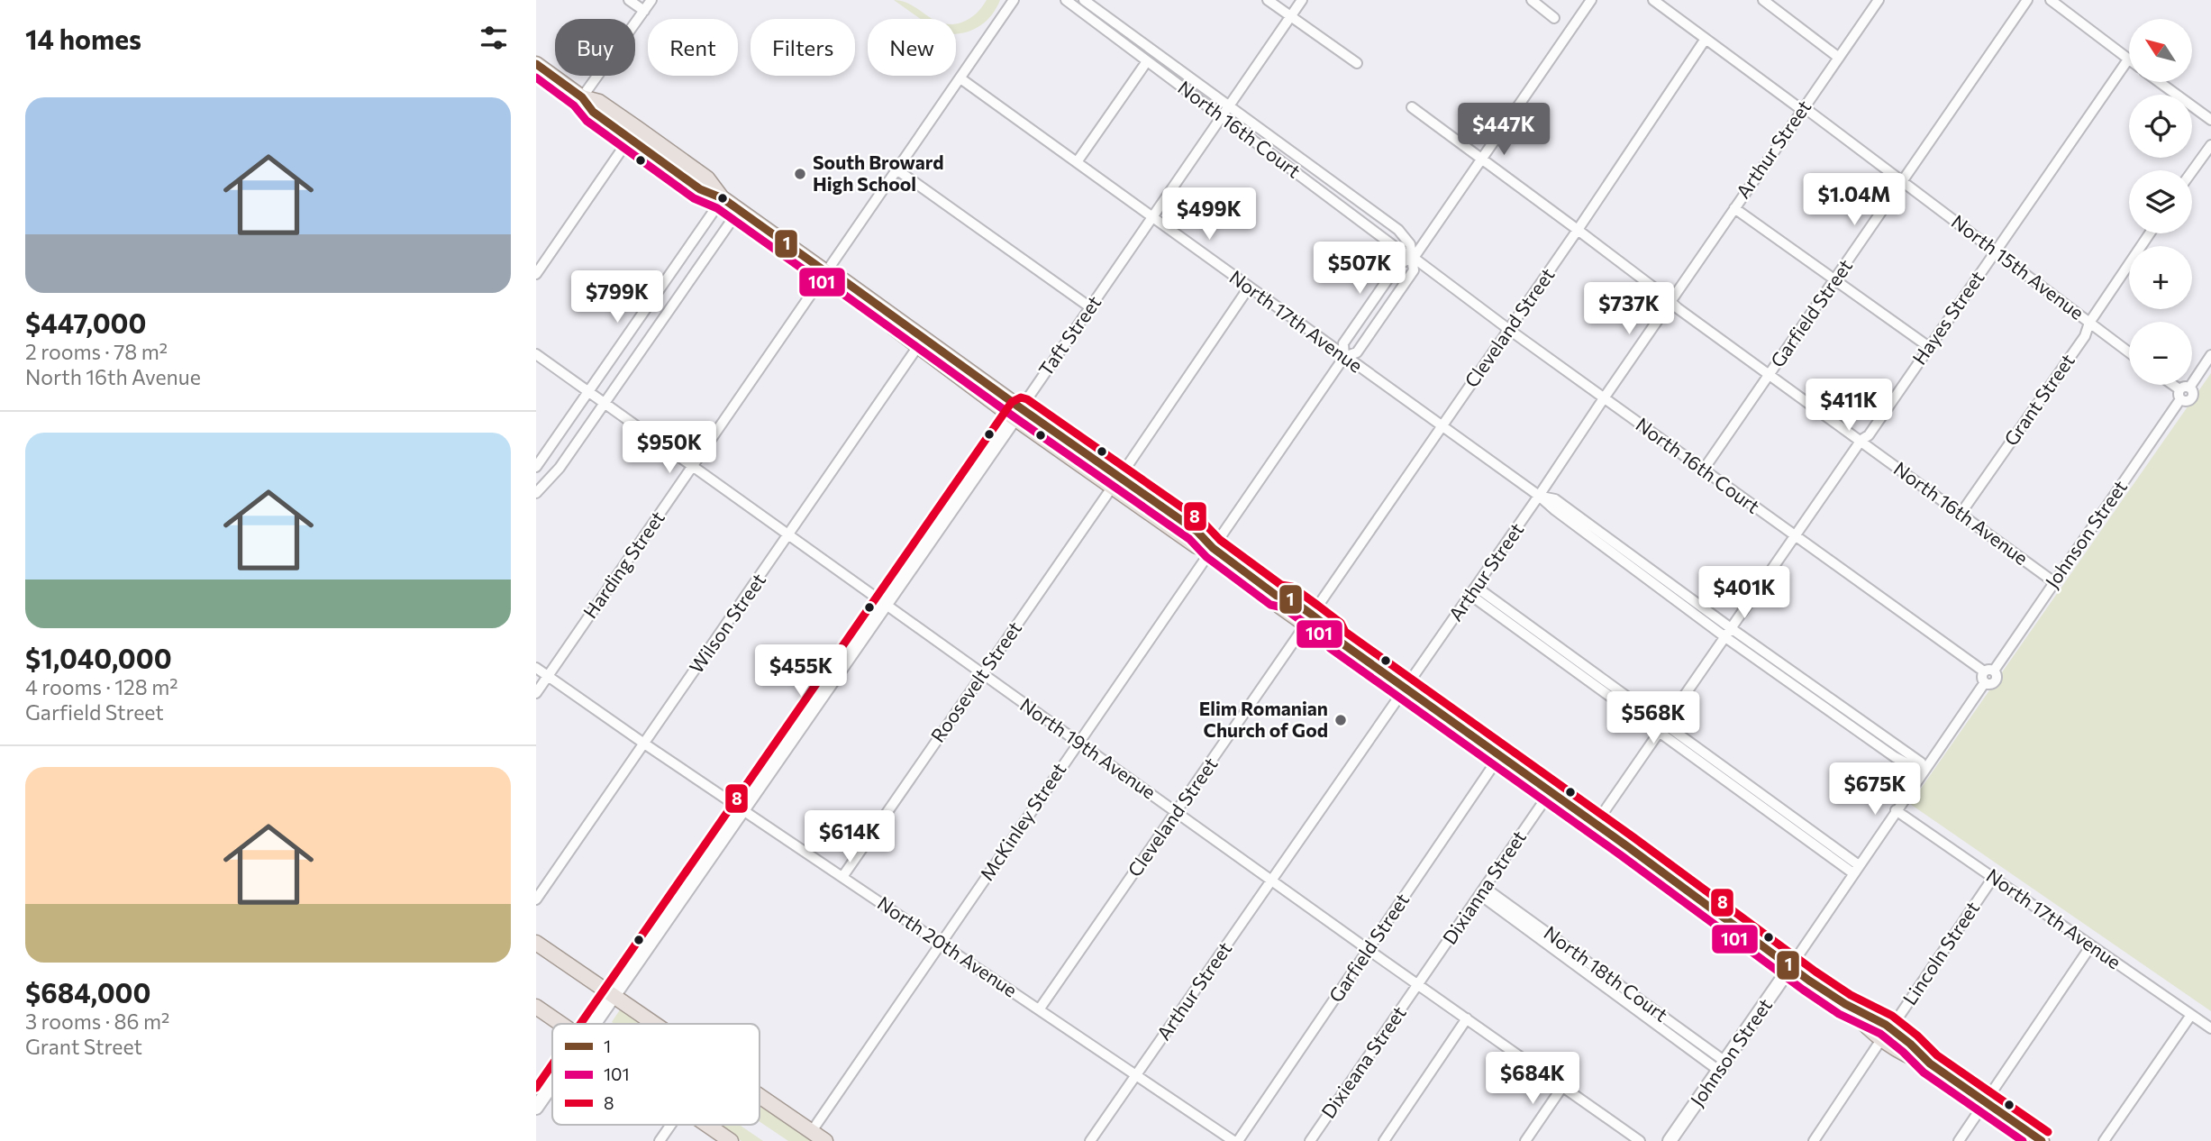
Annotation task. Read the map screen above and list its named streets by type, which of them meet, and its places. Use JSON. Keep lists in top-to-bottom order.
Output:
{
  "streets": {
    "street": [
      "North 16th Court",
      "Arthur Street",
      "North 15th Avenue",
      "Garfield Street",
      "Hayes Street",
      "North 17th Avenue",
      "Cleveland Street",
      "Taft Street",
      "Grant Street",
      "North 16th Avenue",
      "Johnson Street",
      "Harding Street",
      "Wilson Street",
      "Roosevelt Street",
      "North 19th Avenue",
      "McKinley Street",
      "Dixianna Street",
      "North 20th Avenue",
      "Lincoln Street",
      "North 18th Court",
      "Dixieana Street"
    ]
  },
  "crossings": [
    ["North 16th Court", "Arthur Street"],
    ["North 16th Court", "Garfield Street"],
    ["North 16th Court", "Hayes Street"],
    ["North 16th Court", "Cleveland Street"],
    ["North 16th Court", "Taft Street"],
    ["North 16th Court", "Johnson Street"],
    ["North 16th Court", "McKinley Street"],
    ["Arthur Street", "North 15th Avenue"],
    ["Arthur Street", "North 17th Avenue"],
    ["Arthur Street", "North 16th Avenue"],
    ["Arthur Street", "North 19th Avenue"],
    ["Arthur Street", "North 20th Avenue"],
    ["North 15th Avenue", "Garfield Street"],
    ["North 15th Avenue", "Hayes Street"],
    ["North 15th Avenue", "Cleveland Street"],
    ["North 15th Avenue", "Grant Street"],
    ["Garfield Street", "North 16th Avenue"],
    ["Garfield Street", "North 19th Avenue"],
    ["Garfield Street", "North 20th Avenue"],
    ["Hayes Street", "North 17th Avenue"],
    ["Hayes Street", "North 16th Avenue"],
    ["North 17th Avenue", "Cleveland Street"],
    ["North 17th Avenue", "Taft Street"],
    ["North 17th Avenue", "Johnson Street"],
    ["North 17th Avenue", "Harding Street"],
    ["North 17th Avenue", "Roosevelt Street"],
    ["North 17th Avenue", "McKinley Street"],
    ["North 17th Avenue", "Lincoln Street"],
    ["Cleveland Street", "North 16th Avenue"],
    ["Cleveland Street", "North 19th Avenue"],
    ["Cleveland Street", "North 20th Avenue"],
    ["Taft Street", "North 19th Avenue"],
    ["Taft Street", "North 20th Avenue"],
    ["Grant Street", "North 16th Avenue"],
    ["North 16th Avenue", "Johnson Street"],
    ["North 16th Avenue", "McKinley Street"],
    ["Johnson Street", "North 18th Court"],
    ["Harding Street", "North 19th Avenue"],
    ["Harding Street", "North 20th Avenue"],
    ["Wilson Street", "North 19th Avenue"],
    ["Wilson Street", "North 20th Avenue"],
    ["Roosevelt Street", "North 19th Avenue"],
    ["Roosevelt Street", "North 20th Avenue"],
    ["North 19th Avenue", "McKinley Street"],
    ["North 19th Avenue", "Dixianna Street"],
    ["North 19th Avenue", "Dixieana Street"],
    ["McKinley Street", "North 20th Avenue"],
    ["Dixianna Street", "North 18th Court"],
    ["Dixianna Street", "Dixieana Street"]
  ],
  "places": ["South Broward High School", "Elim Romanian Church of God"],
  "lines": ["transit line 1", "transit line 101", "transit line 8"],
  "legend": ["1", "101", "8"],
  "north": "top left",
  "page": {
    "heading": "14 homes",
    "map_buttons": ["+", "−"],
    "chip": [
      "Buy",
      "Rent",
      "Filters",
      "New"
    ],
    "list": [
      {
        "name": "$447,000",
        "note": "2 rooms · 78 m² · North 16th Avenue"
      },
      {
        "name": "$1,040,000",
        "note": "4 rooms · 128 m² · Garfield Street"
      },
      {
        "name": "$684,000",
        "note": "3 rooms · 86 m² · Grant Street"
      }
    ],
    "price": [
      "$447K",
      "$1.04M",
      "$499K",
      "$507K",
      "$799K",
      "$737K",
      "$411K",
      "$950K",
      "$401K",
      "$455K",
      "$568K",
      "$675K",
      "$614K",
      "$684K"
    ]
  }
}
